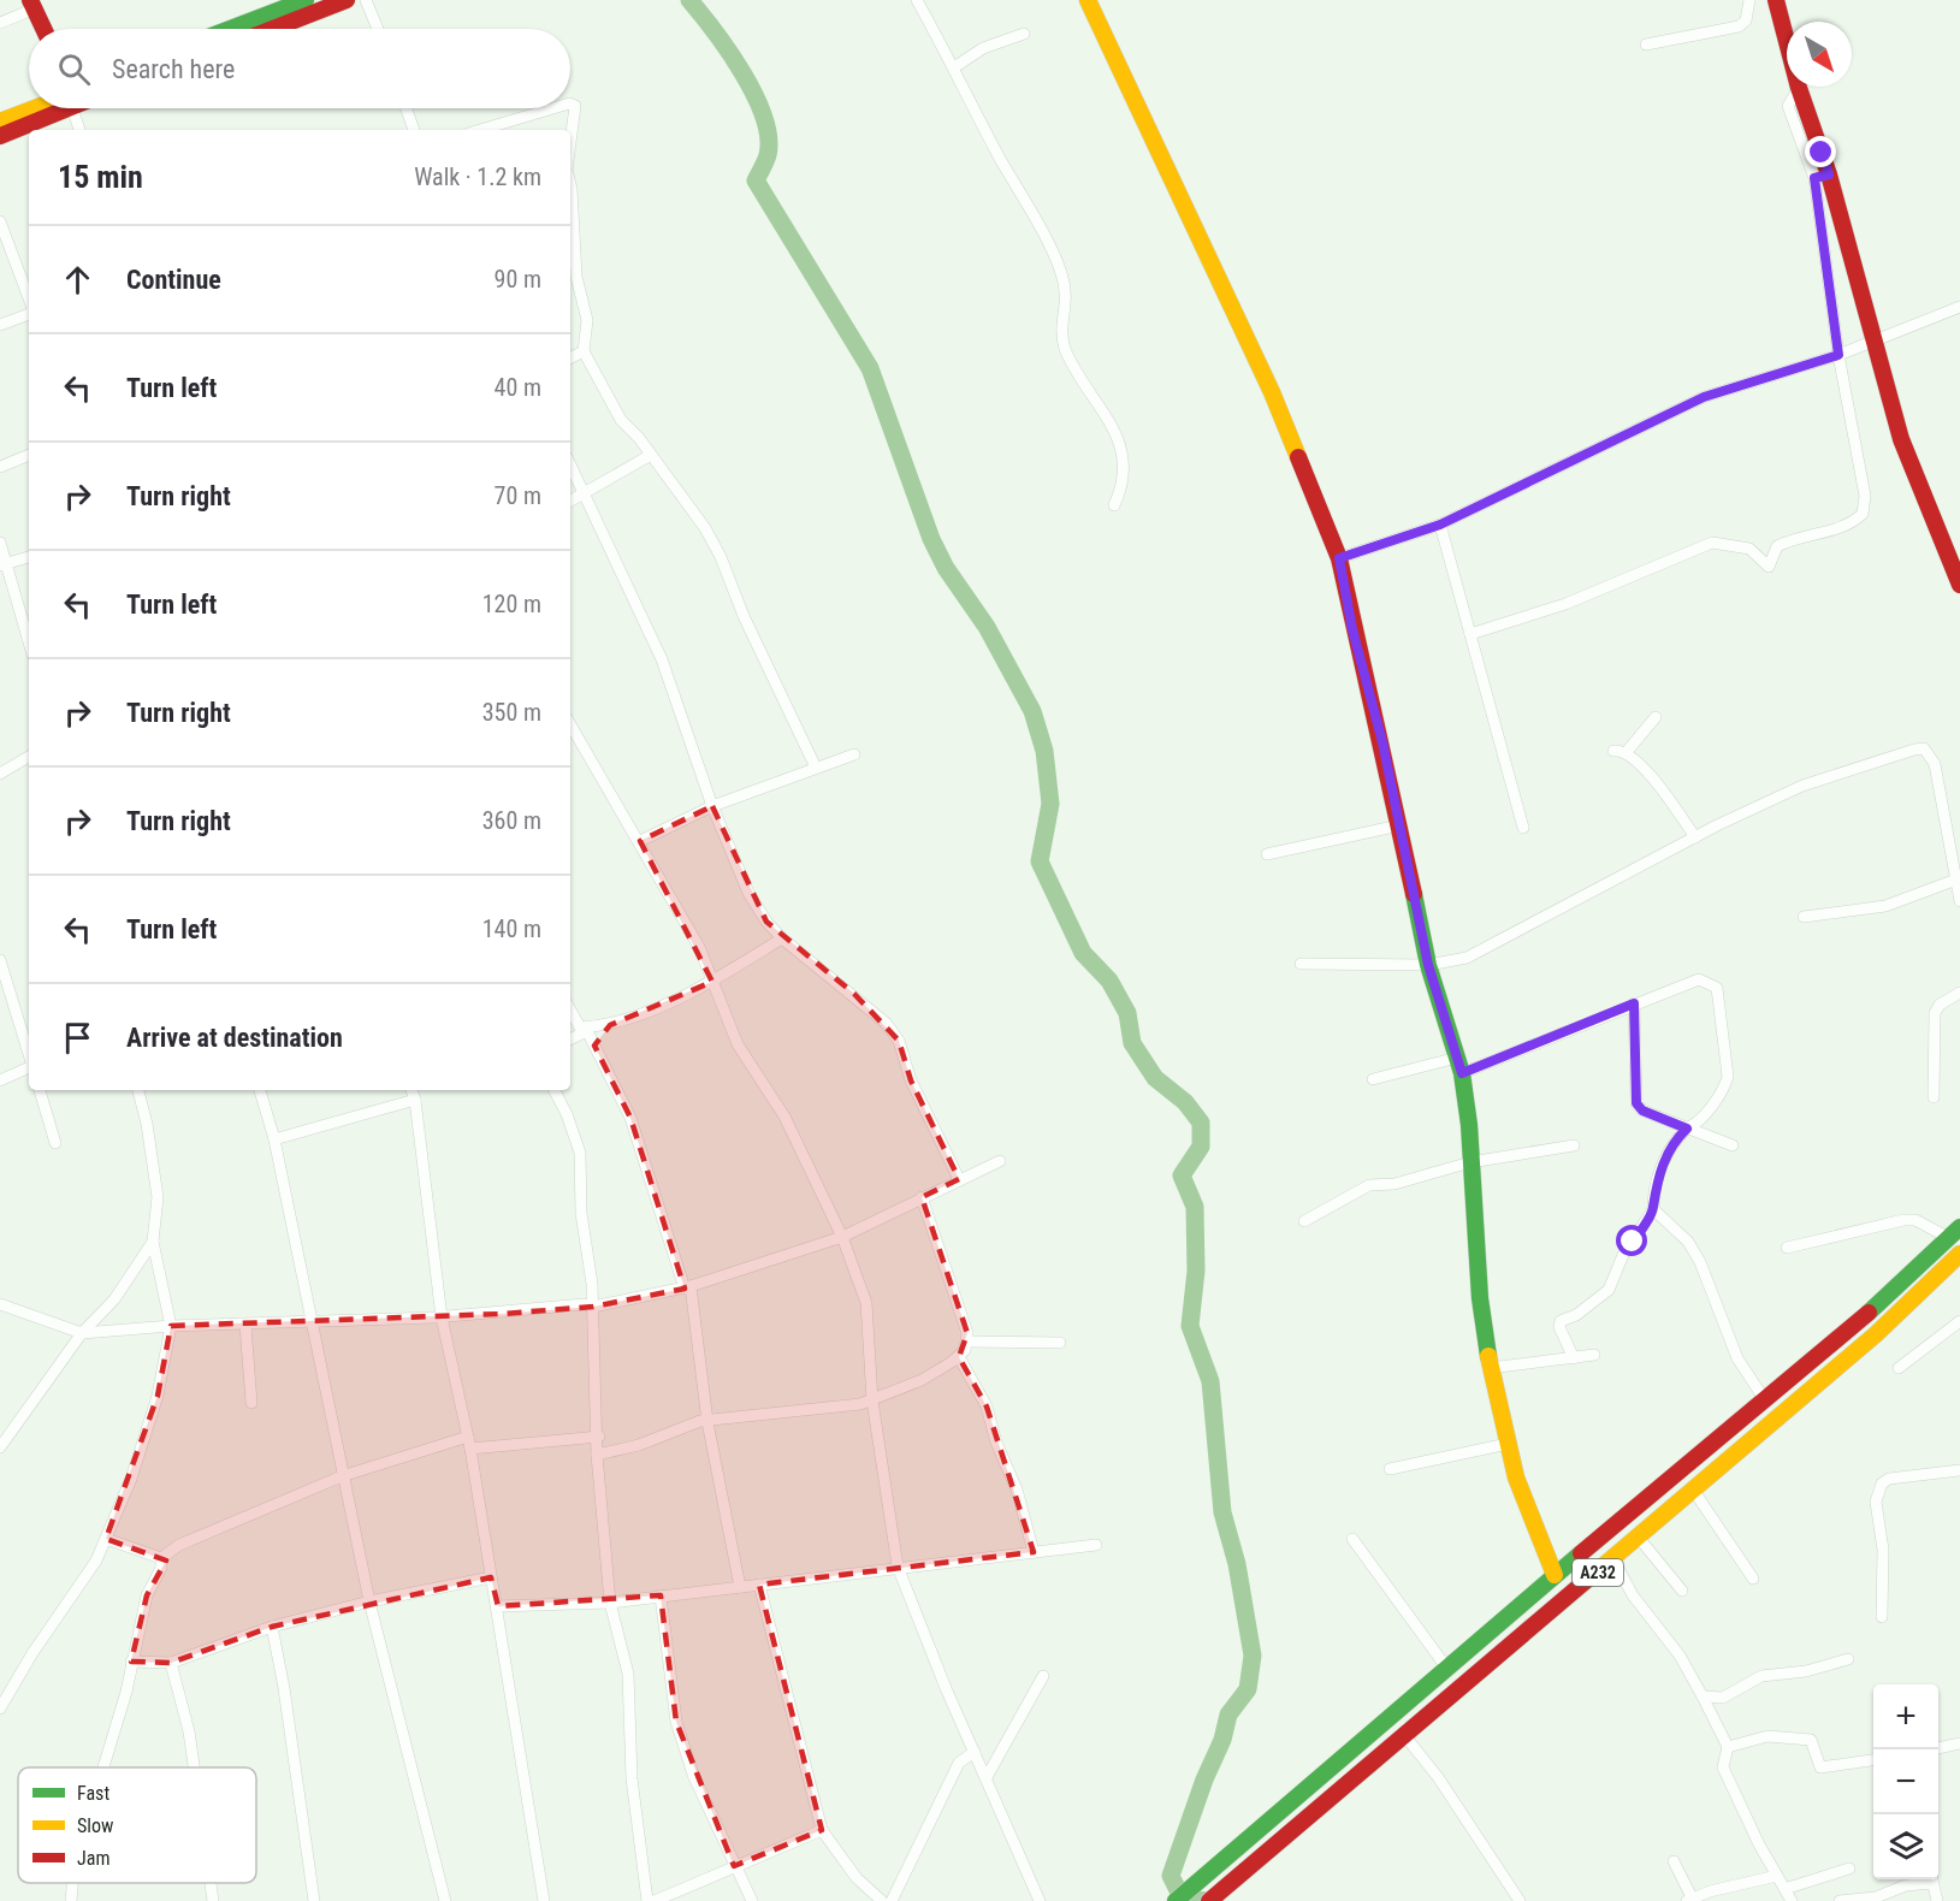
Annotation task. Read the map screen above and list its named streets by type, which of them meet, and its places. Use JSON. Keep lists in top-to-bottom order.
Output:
{
  "streets": {
    "main road": ["A232"]
  },
  "legend": ["Fast", "Slow", "Jam"],
  "north": "bottom right",
  "page": {
    "search": "Search here",
    "heading": ["15 min", "Walk · 1.2 km"],
    "list": [
      ["Continue", "90 m"],
      ["Turn left", "40 m"],
      ["Turn right", "70 m"],
      ["Turn left", "120 m"],
      ["Turn right", "350 m"],
      ["Turn right", "360 m"],
      ["Turn left", "140 m"],
      "Arrive at destination"
    ],
    "map_buttons": ["+", "−"]
  }
}
